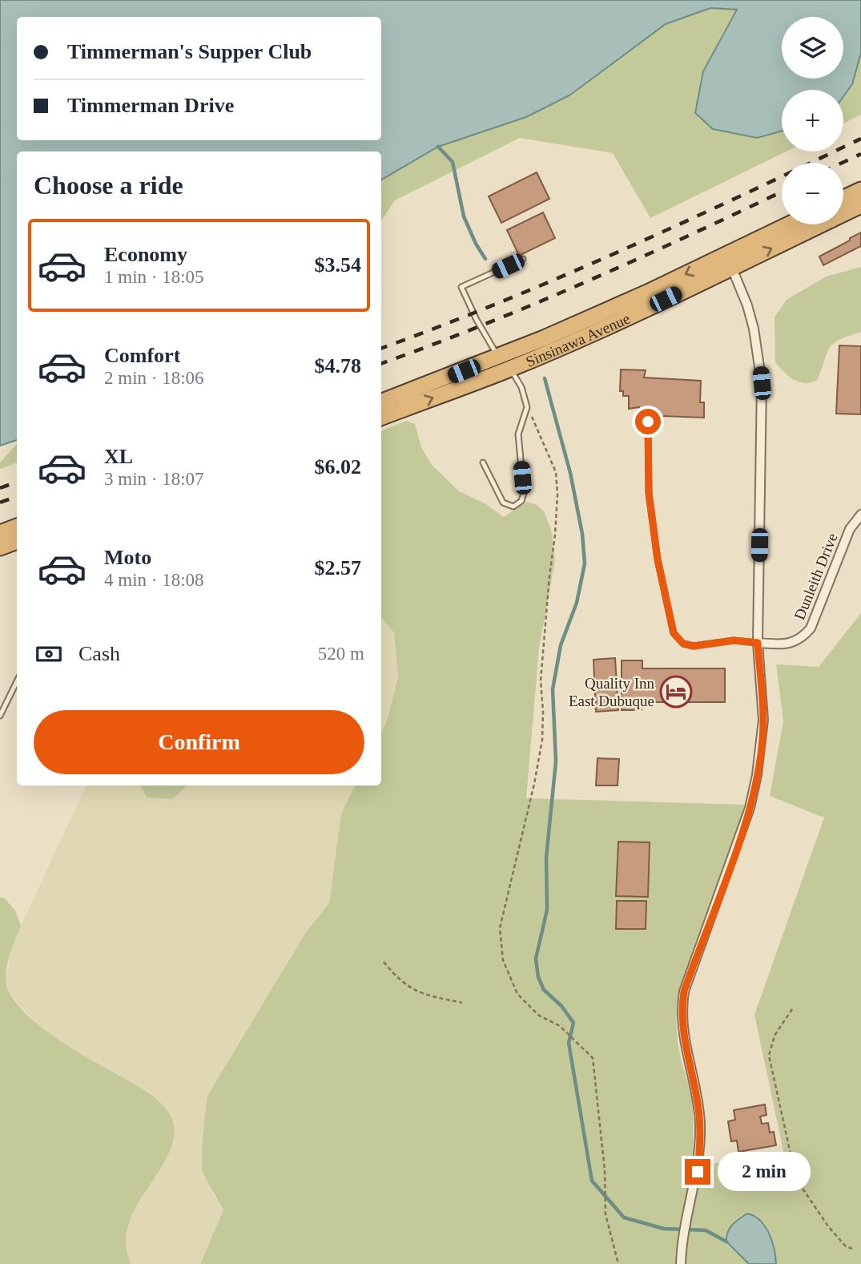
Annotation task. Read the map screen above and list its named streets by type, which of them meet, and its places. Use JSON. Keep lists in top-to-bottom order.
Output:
{
  "streets": {
    "highway": ["Sinsinawa Avenue"],
    "street": ["Dunleith Drive"]
  },
  "places": {
    "hotel": ["Quality Inn East Dubuque"]
  },
  "page": {
    "map_buttons": ["+", "−"],
    "banner": ["Timmerman's Supper Club", "Timmerman Drive"],
    "heading": "Choose a ride",
    "list": [
      {
        "name": "Economy",
        "note": "1 min · 18:05",
        "value": "$3.54"
      },
      {
        "name": "Comfort",
        "note": "2 min · 18:06",
        "value": "$4.78"
      },
      {
        "name": "XL",
        "note": "3 min · 18:07",
        "value": "$6.02"
      },
      {
        "name": "Moto",
        "note": "4 min · 18:08",
        "value": "$2.57"
      }
    ],
    "pay": ["Cash", "520 m"],
    "buttons": "Confirm",
    "bubble": "2 min"
  }
}
